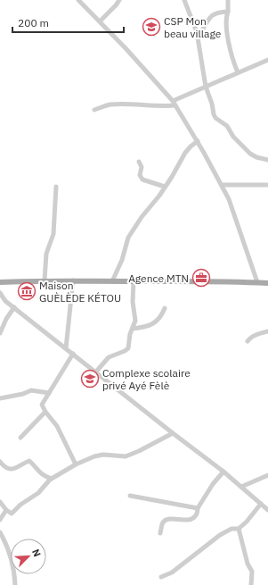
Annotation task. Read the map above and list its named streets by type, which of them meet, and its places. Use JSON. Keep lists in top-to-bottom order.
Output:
{
  "places": {
    "school or university": ["CSP Mon beau village", "Complexe scolaire privé Ayé Fèlè"],
    "office": ["Agence MTN"],
    "museum": ["Maison GUÈLÈDE KÉTOU"]
  },
  "scale_bar": "200 m",
  "north": "top right"
}
